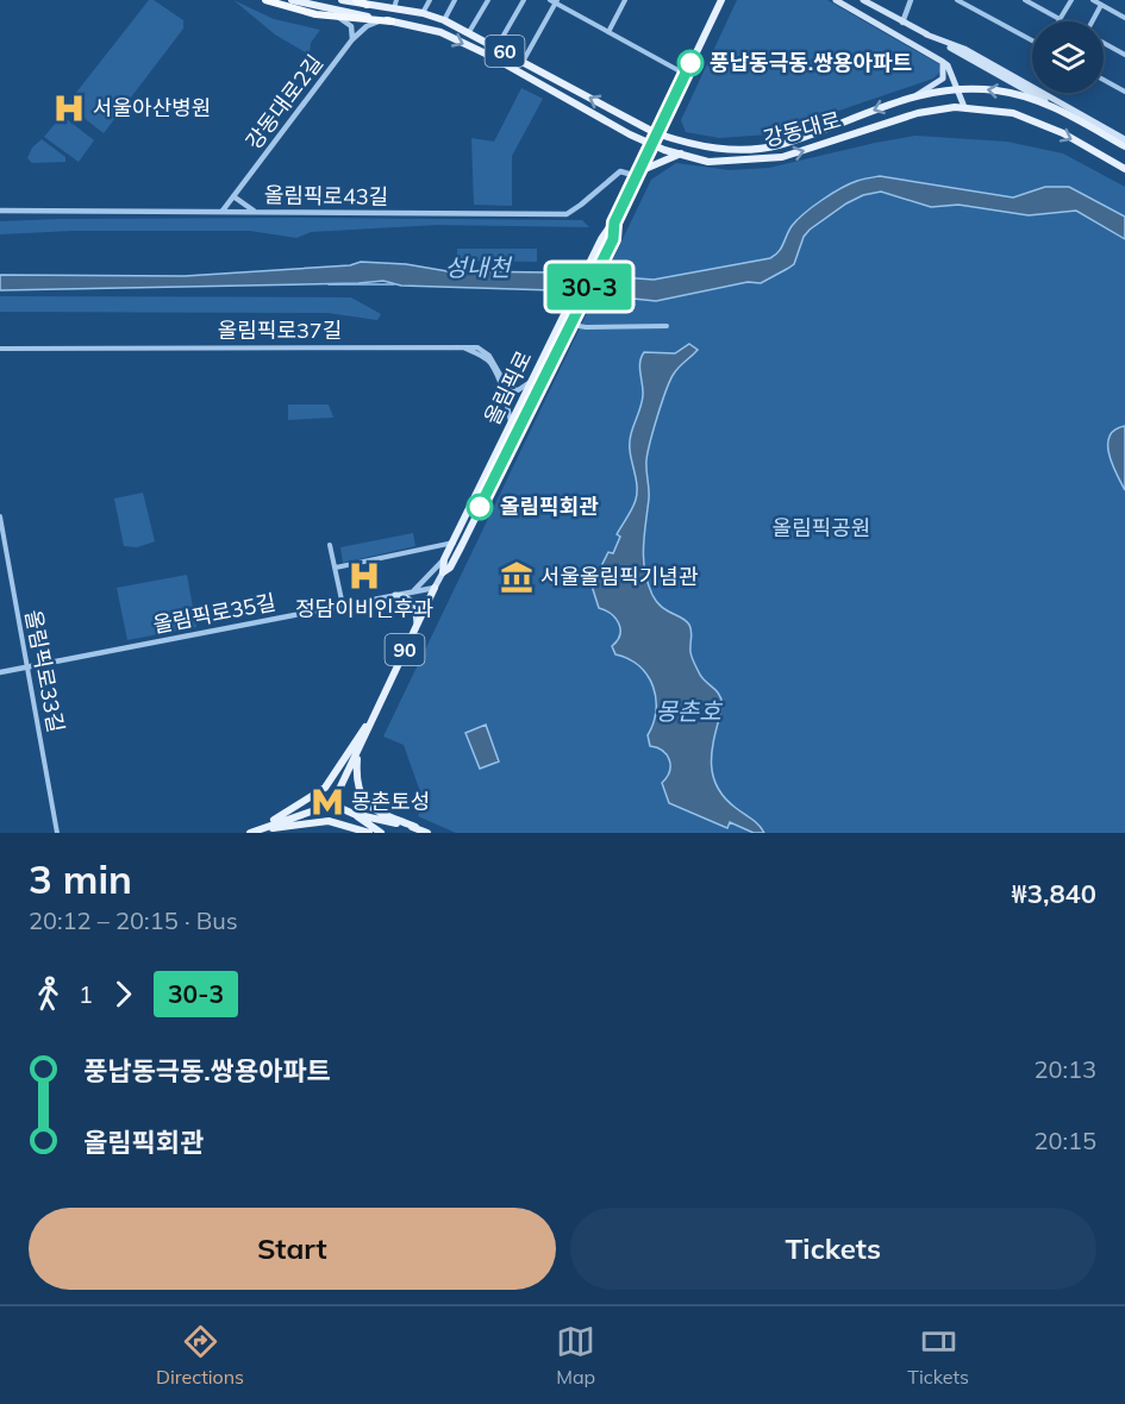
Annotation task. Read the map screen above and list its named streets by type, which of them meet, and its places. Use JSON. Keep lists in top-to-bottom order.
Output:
{
  "streets": {
    "main road": [
      "60",
      "강동대로",
      "올림픽로",
      "90"
    ],
    "street": [
      "강동대로2길",
      "올림픽로43길",
      "올림픽로37길",
      "올림픽로35길",
      "올림픽로33길"
    ]
  },
  "crossings": [
    ["강동대로2길", "올림픽로43길"],
    ["강동대로", "올림픽로"],
    ["올림픽로43길", "올림픽로"],
    ["올림픽로", "올림픽로35길"],
    ["올림픽로", "90"],
    ["올림픽로35길", "올림픽로33길"]
  ],
  "water": ["성내천", "몽촌호"],
  "parks": ["올림픽공원"],
  "places": {
    "other": ["풍납동극동.쌍용아파트", "올림픽회관"],
    "hospital": ["서울아산병원", "정담이비인후과"],
    "museum": ["서울올림픽기념관"],
    "metro station": ["몽촌토성"]
  },
  "lines": ["bus line 30-3"],
  "page": {
    "on_map": "30-3",
    "heading": ["3 min", "20:12 – 20:15 · Bus", "₩3,840"],
    "legs": ["1", "30-3"],
    "list": [
      {
        "name": "풍납동극동.쌍용아파트",
        "value": "20:13"
      },
      {
        "name": "올림픽회관",
        "value": "20:15"
      }
    ],
    "buttons": ["Start", "Tickets"],
    "tabs": ["Directions", "Map", "Tickets"]
  }
}
